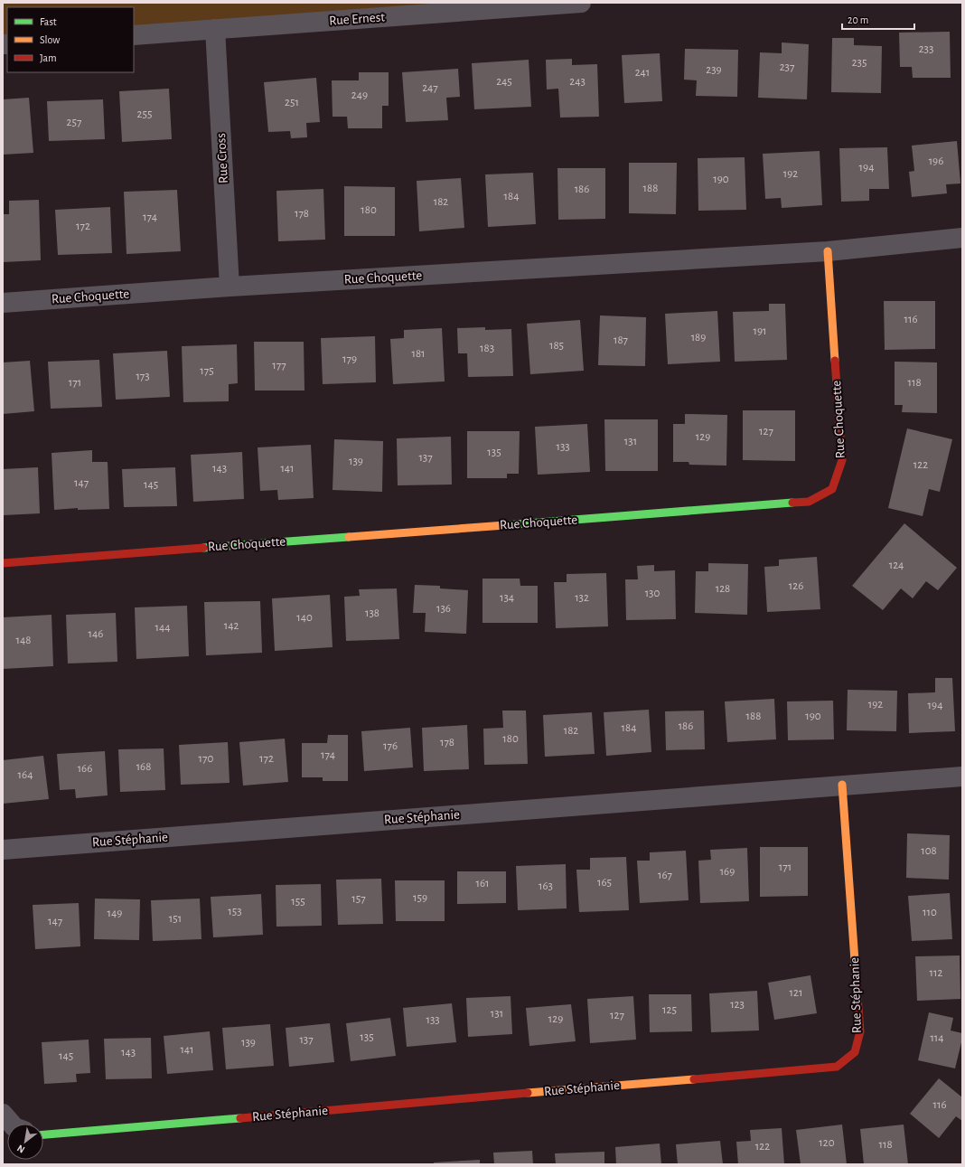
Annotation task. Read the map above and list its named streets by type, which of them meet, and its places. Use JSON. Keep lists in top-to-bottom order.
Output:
{
  "streets": {
    "street": [
      "Rue Ernest",
      "Rue Cross",
      "Rue Choquette",
      "Rue Stéphanie"
    ]
  },
  "crossings": [
    ["Rue Ernest", "Rue Cross"],
    ["Rue Cross", "Rue Choquette"]
  ],
  "house_numbers": [
    "233",
    "235",
    "237",
    "239",
    "241",
    "245",
    "243",
    "247",
    "249",
    "251",
    "255",
    "257",
    "196",
    "194",
    "192",
    "190",
    "188",
    "186",
    "184",
    "182",
    "180",
    "178",
    "174",
    "172",
    "116",
    "191",
    "189",
    "187",
    "185",
    "183",
    "181",
    "179",
    "177",
    "175",
    "173",
    "171",
    "118",
    "127",
    "129",
    "131",
    "133",
    "135",
    "137",
    "139",
    "122",
    "143",
    "141",
    "147",
    "145",
    "124",
    "126",
    "128",
    "130",
    "134",
    "132",
    "136",
    "138",
    "140",
    "142",
    "144",
    "146",
    "148",
    "192",
    "194",
    "188",
    "190",
    "186",
    "184",
    "182",
    "180",
    "178",
    "176",
    "174",
    "170",
    "172",
    "168",
    "166",
    "164",
    "108",
    "171",
    "169",
    "167",
    "165",
    "161",
    "163",
    "159",
    "157",
    "155",
    "153",
    "110",
    "149",
    "151",
    "147",
    "112",
    "121",
    "123",
    "125",
    "131",
    "127",
    "129",
    "133",
    "135",
    "114",
    "137",
    "139",
    "141",
    "143",
    "145",
    "116",
    "120",
    "118",
    "122"
  ],
  "legend": ["Fast", "Slow", "Jam"],
  "scale_bar": "20 m",
  "north": "bottom left"
}
